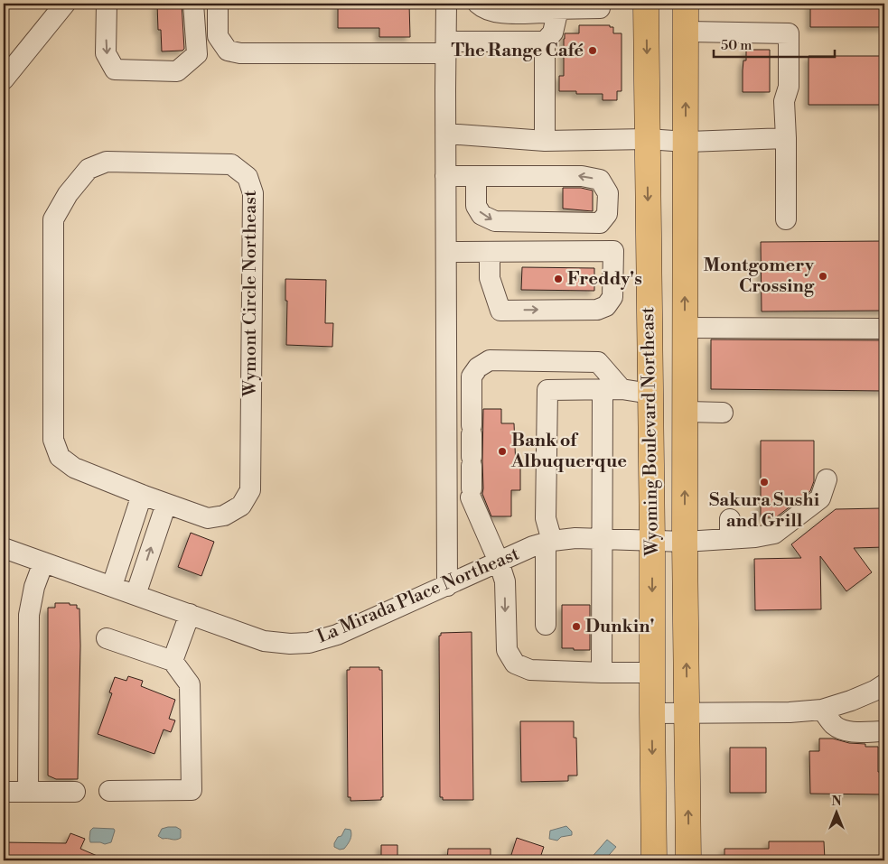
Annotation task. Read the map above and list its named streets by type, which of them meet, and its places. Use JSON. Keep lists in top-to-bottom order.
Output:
{
  "streets": {
    "main road": ["Wyoming Boulevard Northeast"],
    "street": ["Wymont Circle Northeast", "La Mirada Place Northeast"]
  },
  "crossings": [
    ["Wyoming Boulevard Northeast", "La Mirada Place Northeast"]
  ],
  "places": [
    "The Range Café",
    "Montgomery Crossing",
    "Freddy's",
    "Bank of Albuquerque",
    "Sakura Sushi and Grill",
    "Dunkin'"
  ],
  "scale_bar": "50 m",
  "north": "top"
}
